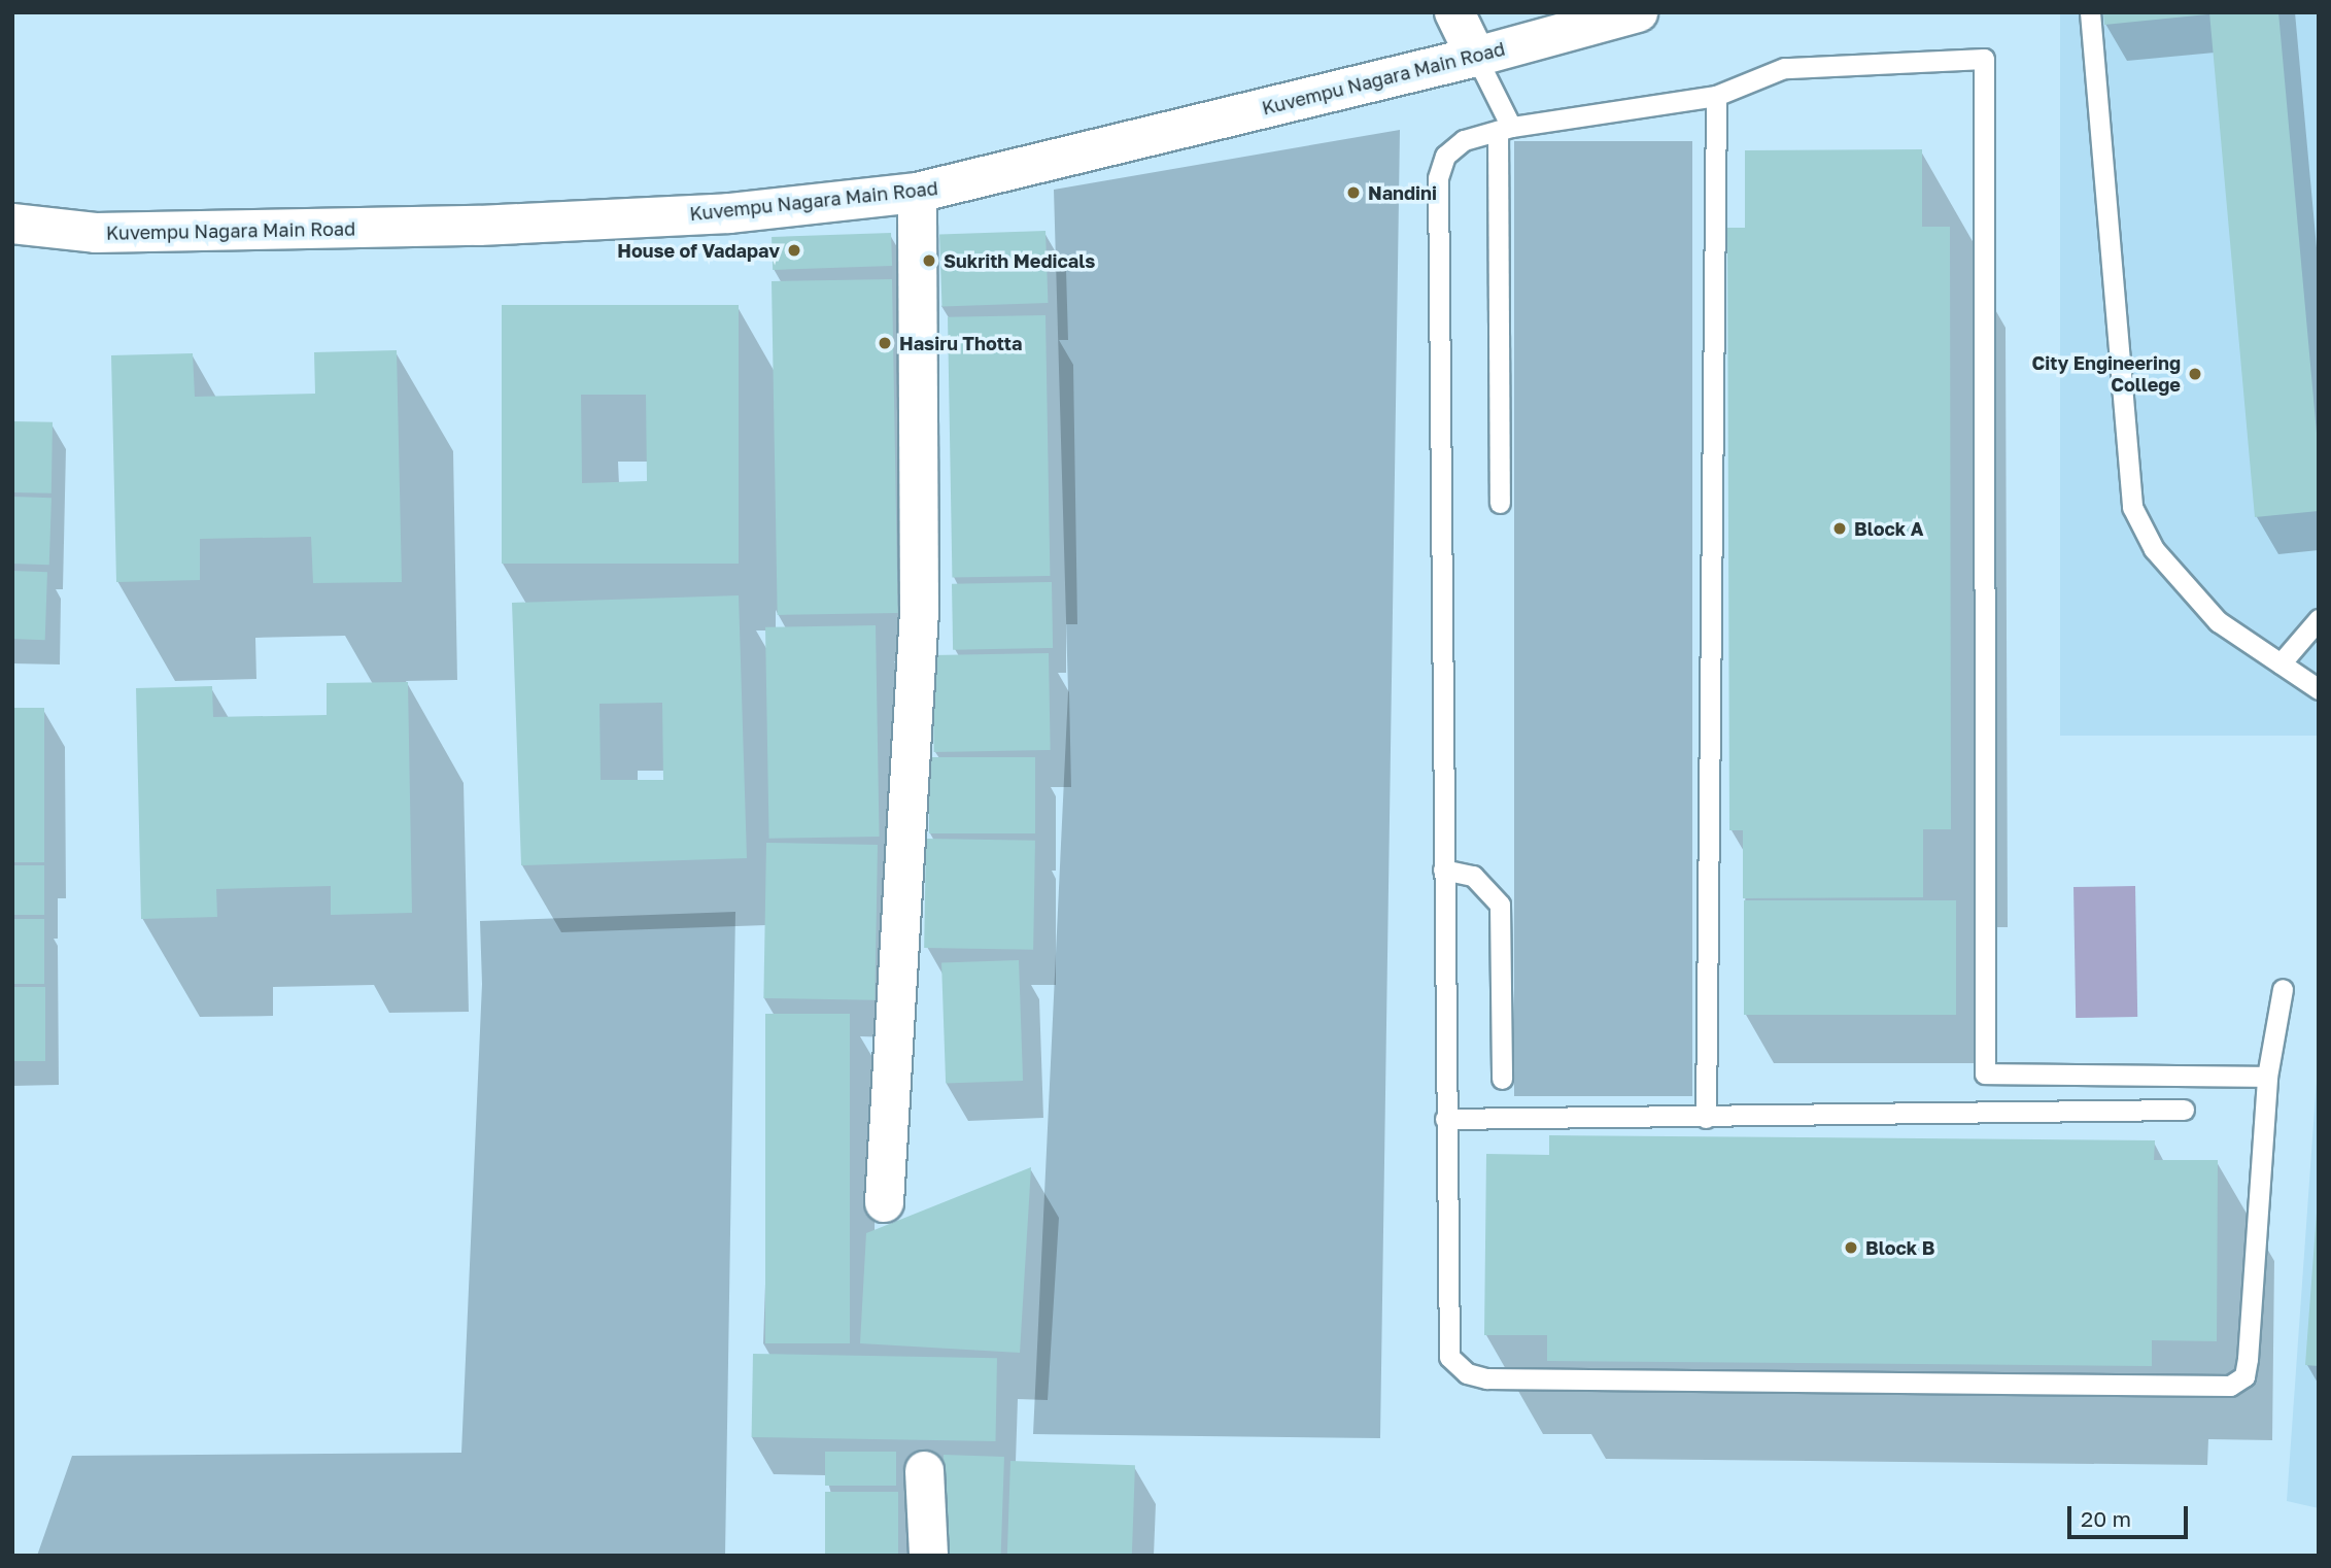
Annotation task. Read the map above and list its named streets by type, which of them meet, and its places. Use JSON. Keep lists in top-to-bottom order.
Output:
{
  "streets": {
    "street": ["Kuvempu Nagara Main Road"]
  },
  "places": [
    "Nandini",
    "House of Vadapav",
    "Sukrith Medicals",
    "Hasiru Thotta",
    "City Engineering College",
    "Block A",
    "Block B"
  ],
  "scale_bar": "20 m"
}
